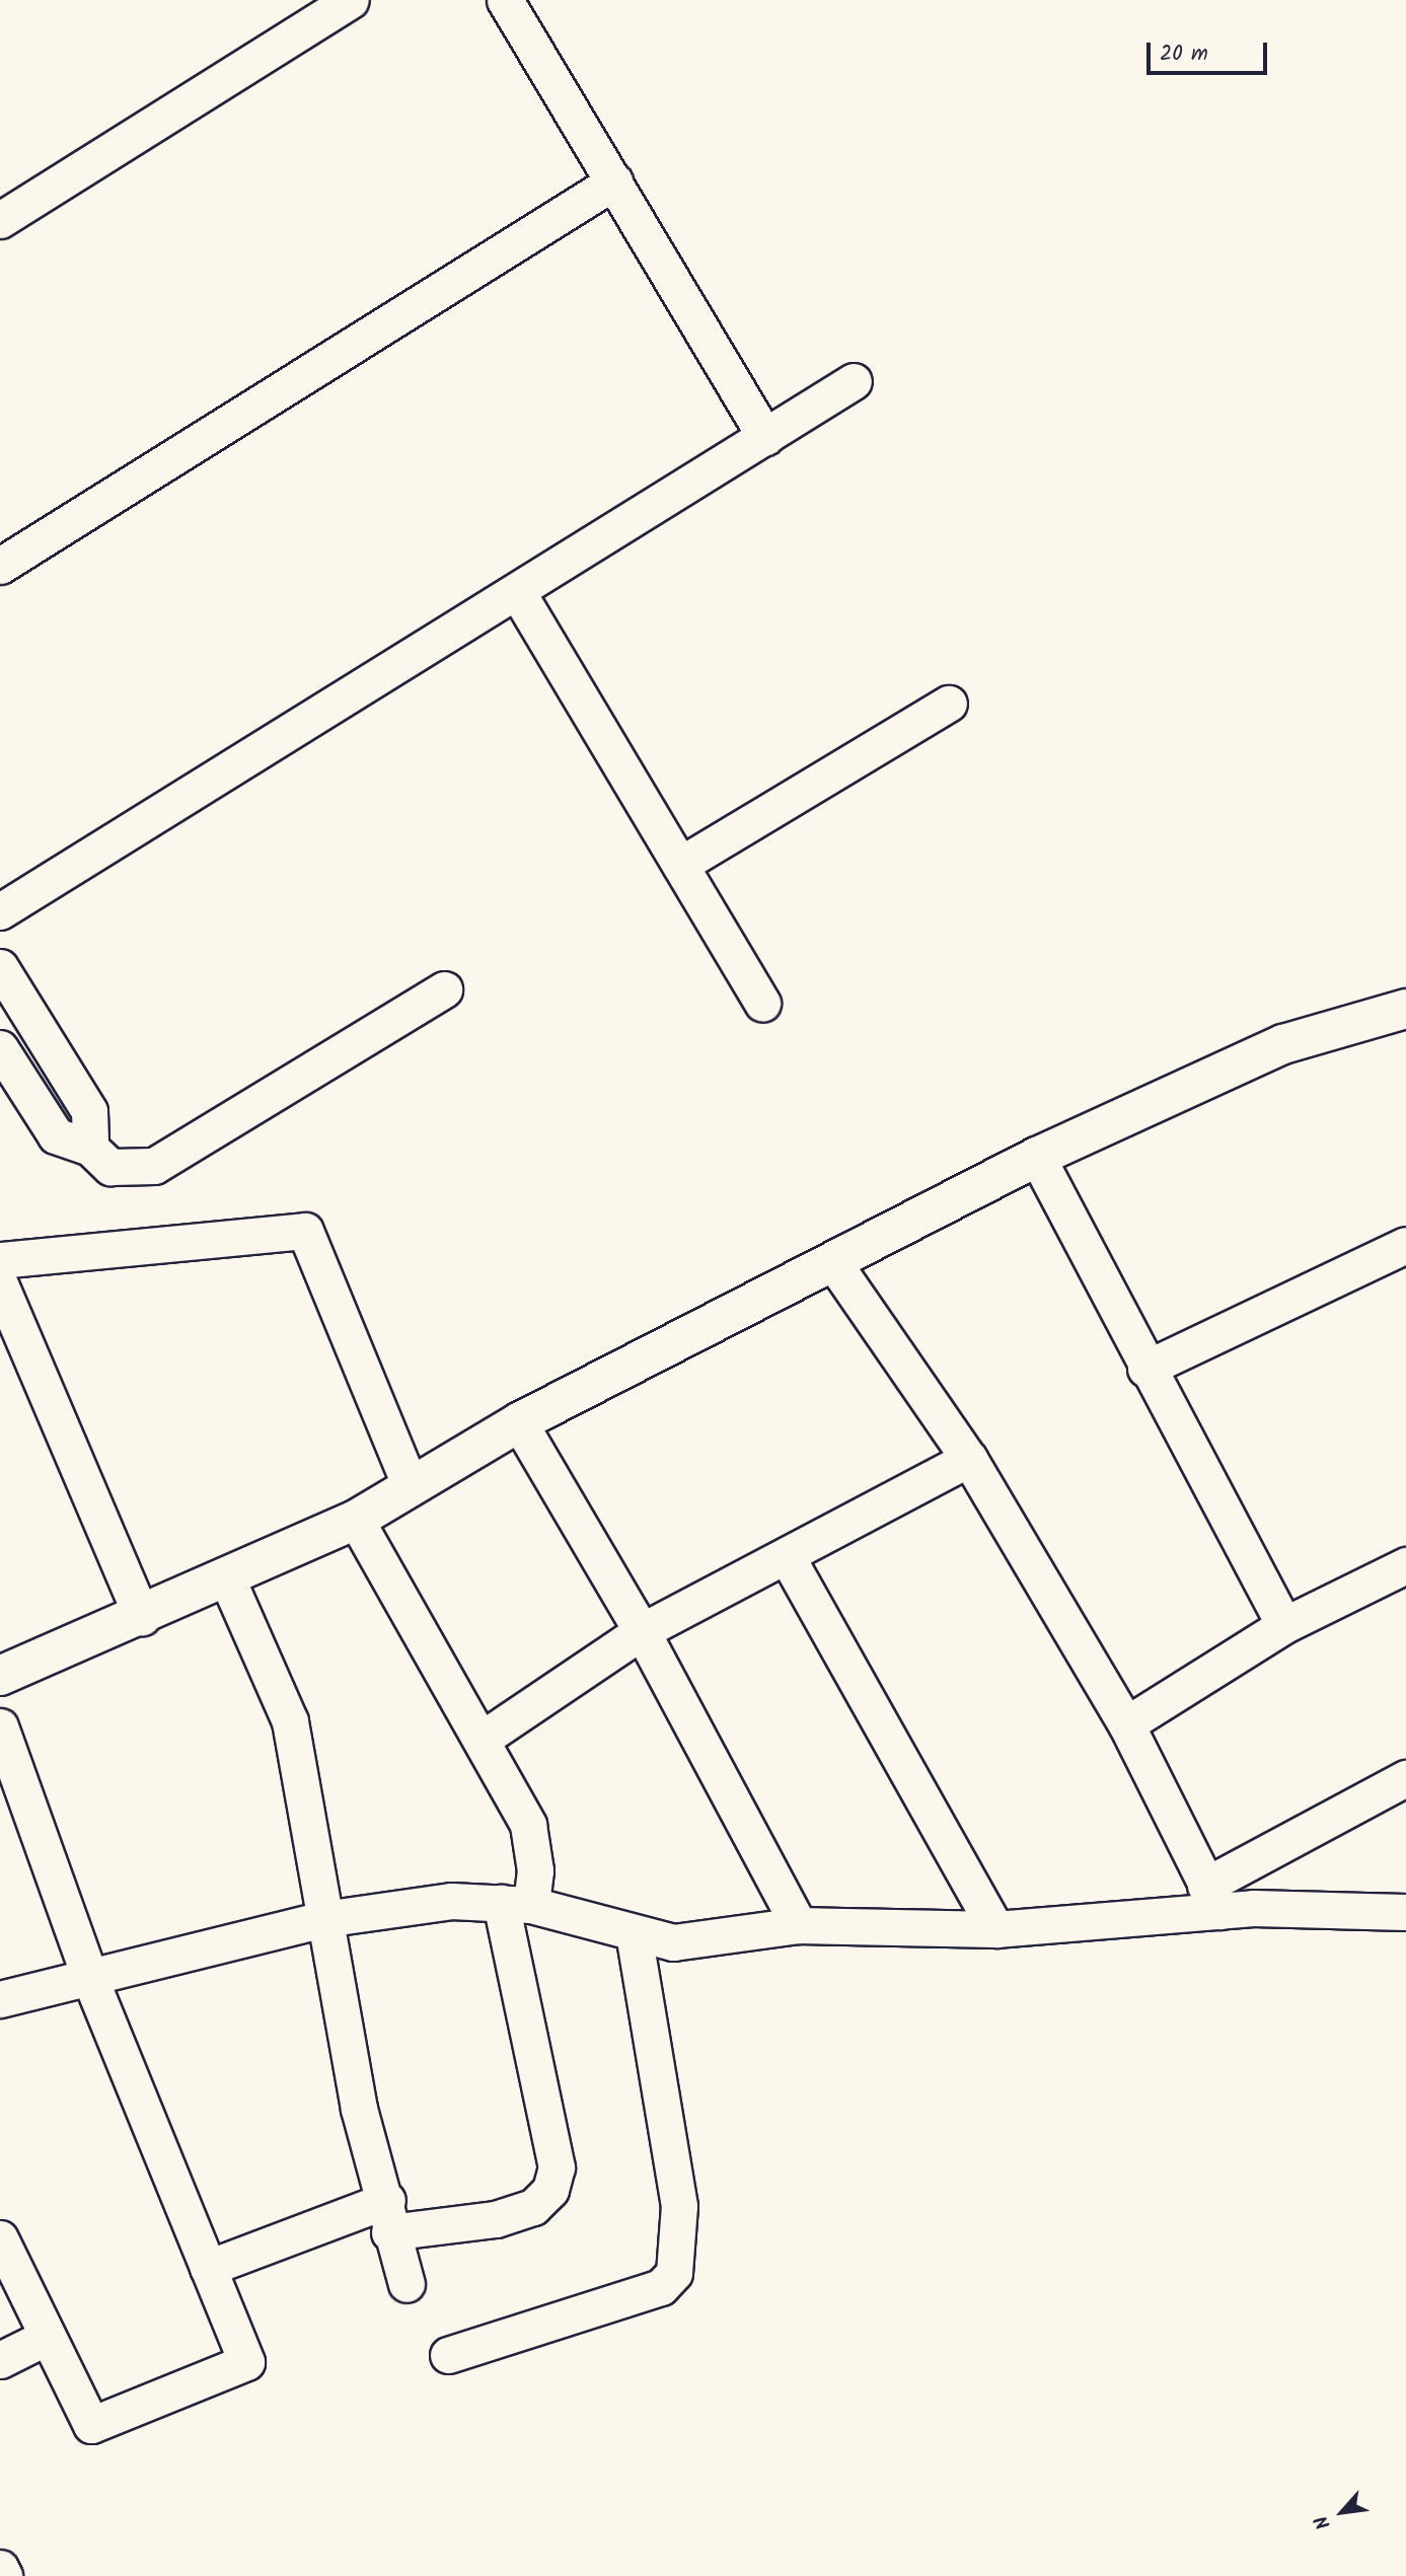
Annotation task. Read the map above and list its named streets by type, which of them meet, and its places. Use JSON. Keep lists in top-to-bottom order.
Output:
{
  "scale_bar": "20 m",
  "north": "bottom left"
}
